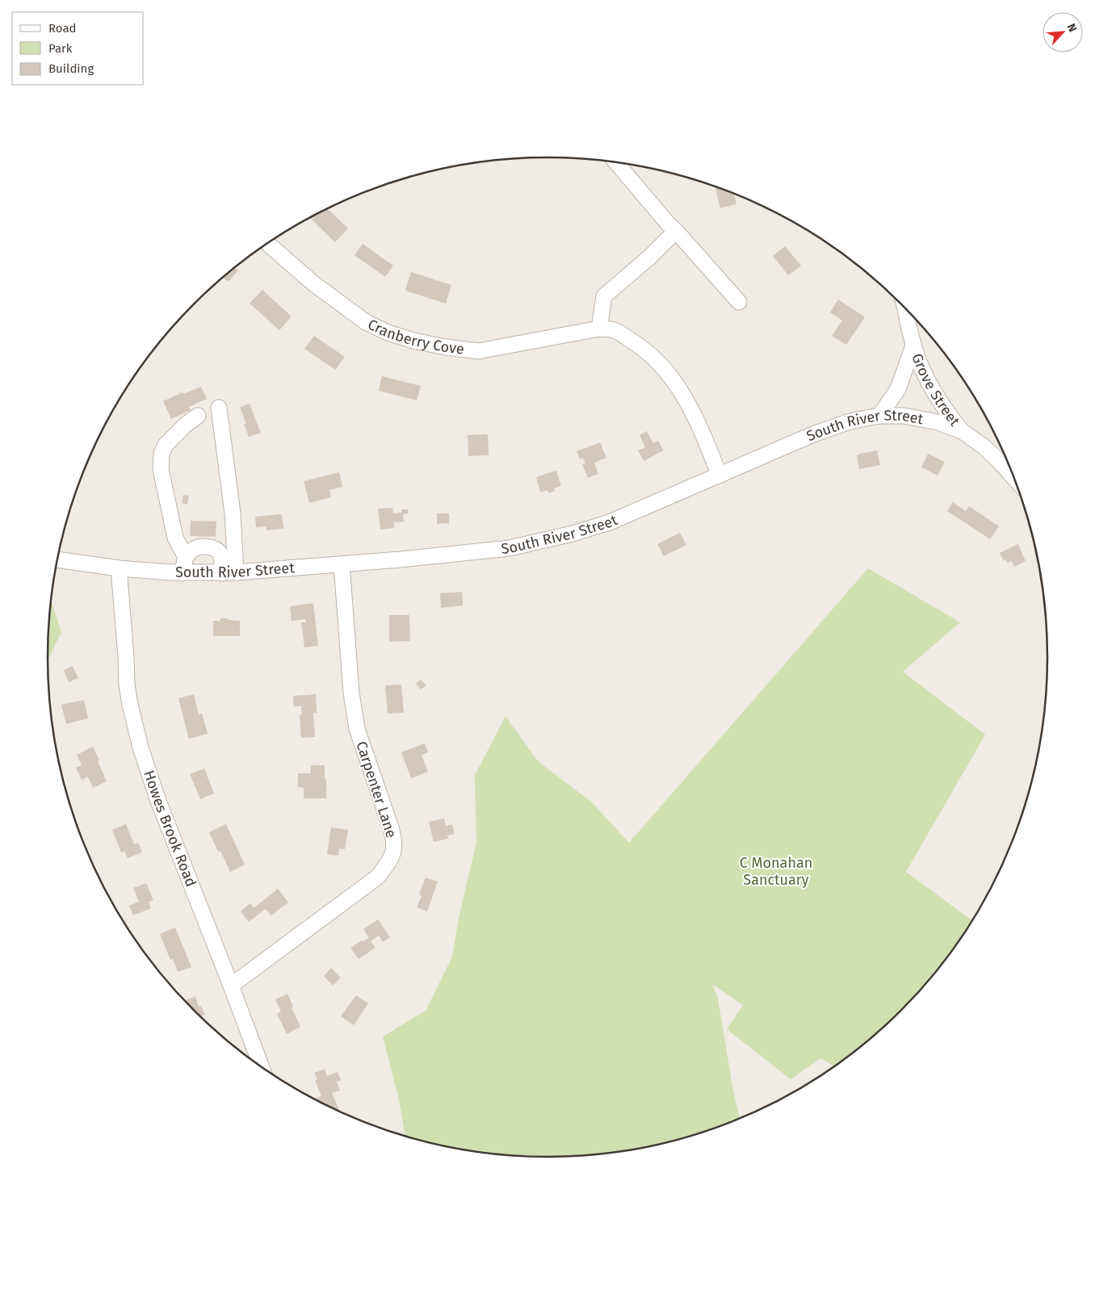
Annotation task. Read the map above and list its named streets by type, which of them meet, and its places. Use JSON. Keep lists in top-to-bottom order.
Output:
{
  "streets": {
    "street": [
      "Cranberry Cove",
      "Grove Street",
      "South River Street",
      "Carpenter Lane",
      "Howes Brook Road"
    ]
  },
  "crossings": [
    ["Cranberry Cove", "South River Street"],
    ["Grove Street", "South River Street"],
    ["South River Street", "Carpenter Lane"],
    ["South River Street", "Howes Brook Road"],
    ["Carpenter Lane", "Howes Brook Road"]
  ],
  "parks": ["C Monahan Sanctuary"],
  "legend": ["Road", "Park", "Building"],
  "north": "top right"
}
